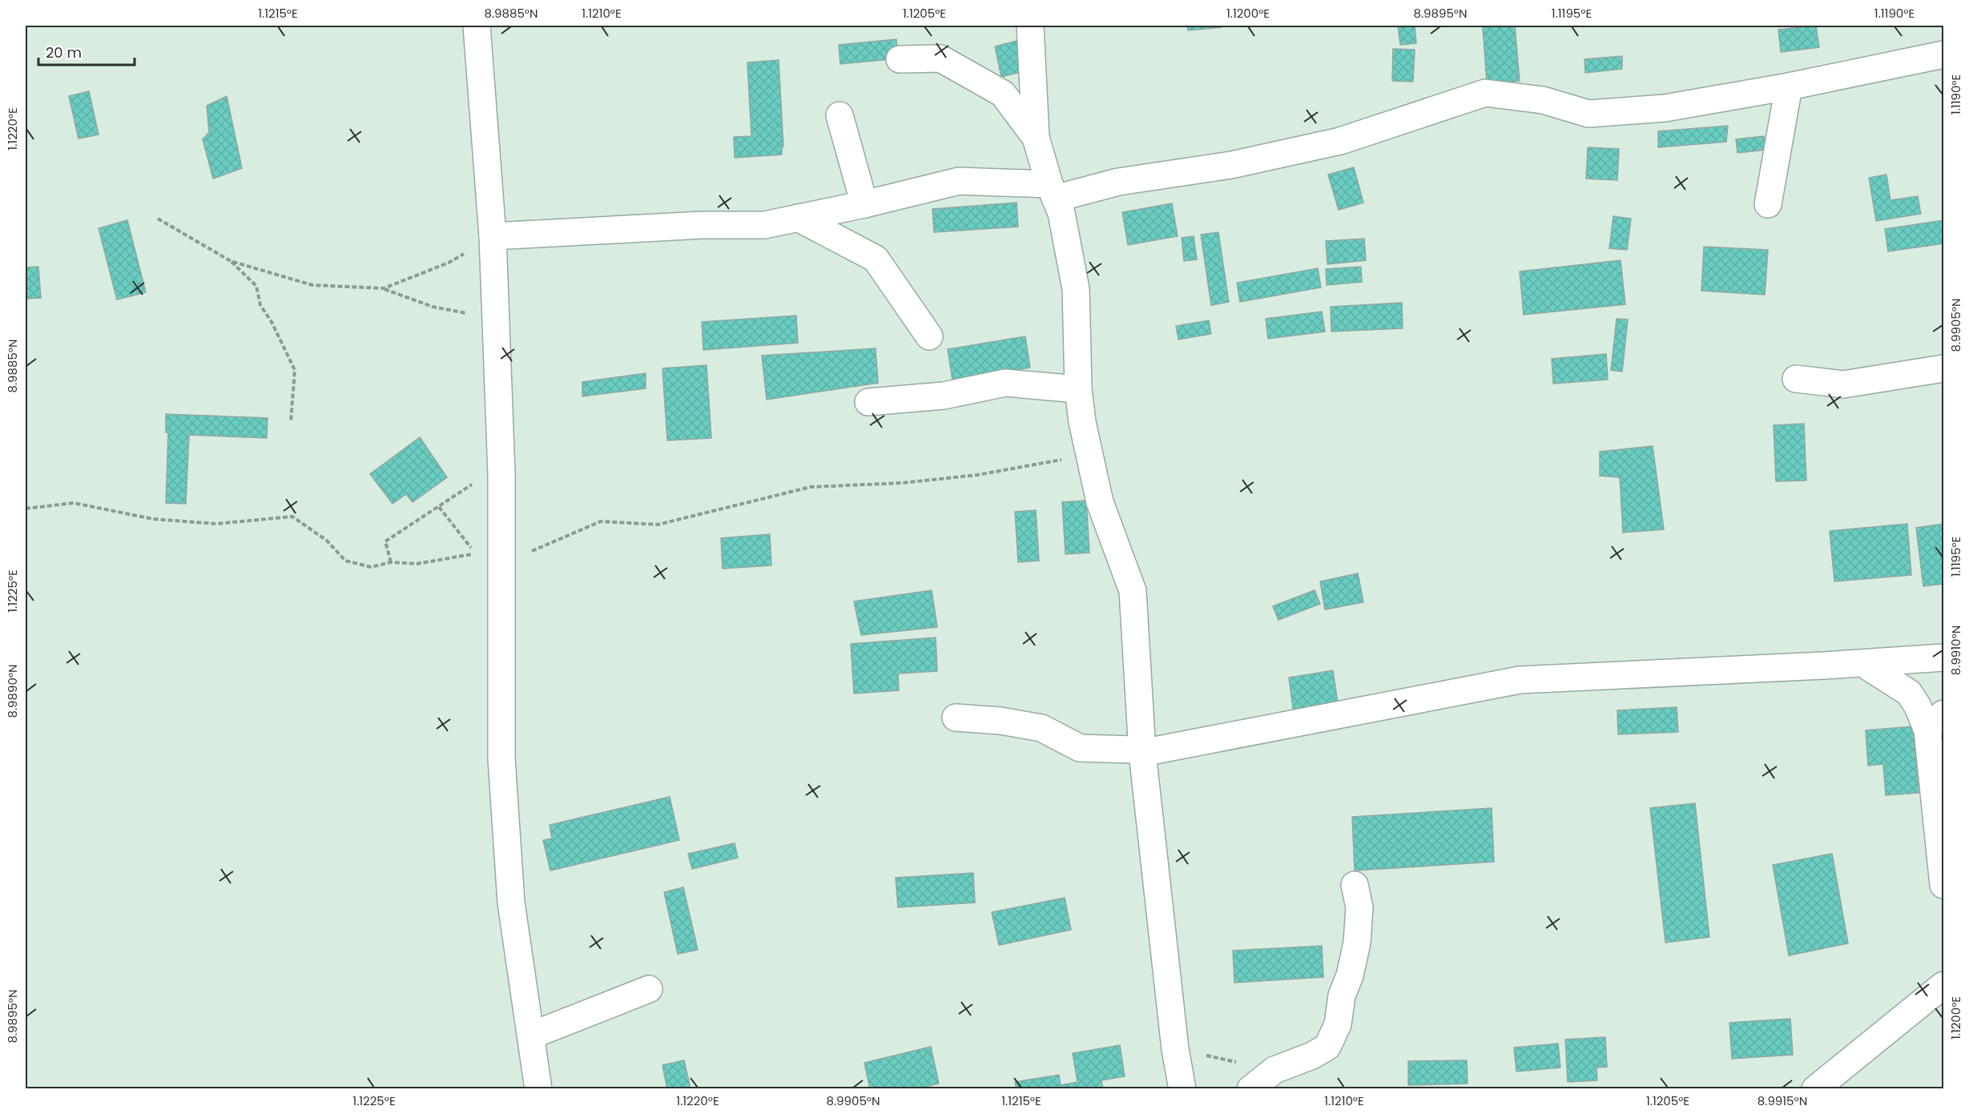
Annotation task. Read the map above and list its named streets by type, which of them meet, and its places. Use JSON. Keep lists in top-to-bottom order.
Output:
{
  "scale_bar": "20 m",
  "coordinates": [
    "1.1215°E",
    "8.9885°N",
    "1.1210°E",
    "1.1205°E",
    "1.1200°E",
    "8.9895°N",
    "1.1195°E",
    "1.1190°E",
    "1.1220°E",
    "8.9905°N",
    "1.1225°E",
    "8.9910°N",
    "8.9890°N",
    "8.9915°N"
  ]
}
